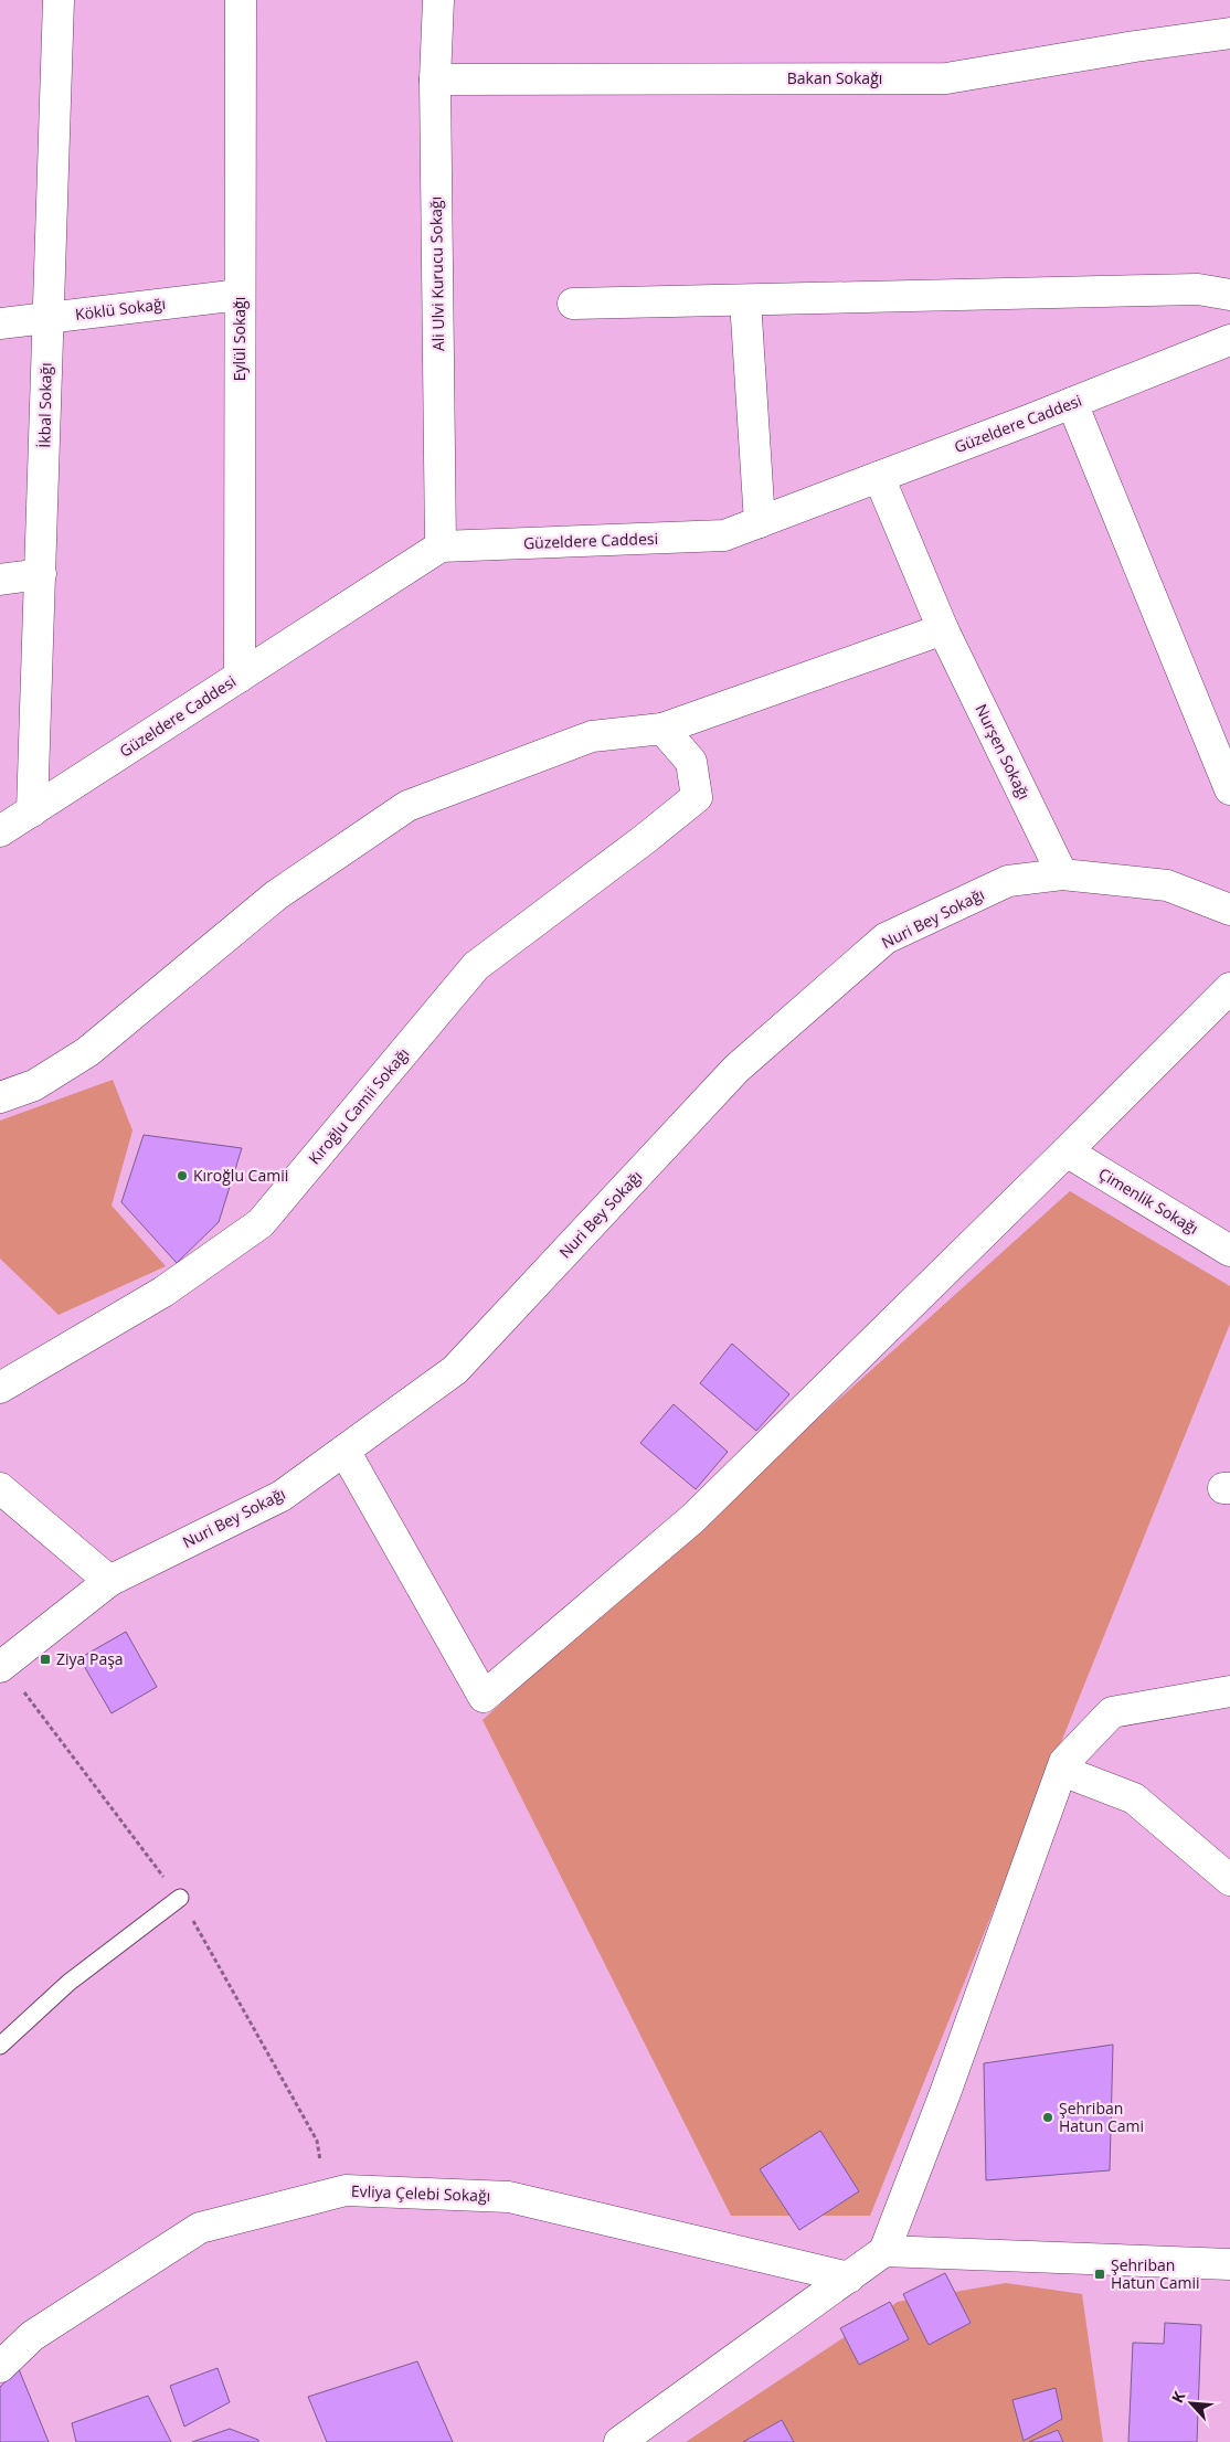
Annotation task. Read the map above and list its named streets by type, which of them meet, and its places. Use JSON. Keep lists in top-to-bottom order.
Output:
{
  "streets": {
    "street": [
      "Bakan Sokağı",
      "Ali Ulvi Kurucu Sokağı",
      "Köklü Sokağı",
      "Eylül Sokağı",
      "İkbal Sokağı",
      "Güzeldere Caddesi",
      "Nurşen Sokağı",
      "Nuri Bey Sokağı",
      "Kıroğlu Camii Sokağı",
      "Çimenlik Sokağı",
      "Evliya Çelebi Sokağı"
    ]
  },
  "crossings": [
    ["Bakan Sokağı", "Ali Ulvi Kurucu Sokağı"],
    ["Ali Ulvi Kurucu Sokağı", "Güzeldere Caddesi"],
    ["Köklü Sokağı", "Eylül Sokağı"],
    ["Köklü Sokağı", "İkbal Sokağı"],
    ["Eylül Sokağı", "Güzeldere Caddesi"],
    ["İkbal Sokağı", "Güzeldere Caddesi"],
    ["Güzeldere Caddesi", "Nurşen Sokağı"],
    ["Nurşen Sokağı", "Nuri Bey Sokağı"]
  ],
  "places": {
    "other": ["Kıroğlu Camii", "Şehriban Hatun Cami"],
    "transit": ["Ziya Paşa", "Şehriban Hatun Camii"]
  },
  "north": "top left"
}
